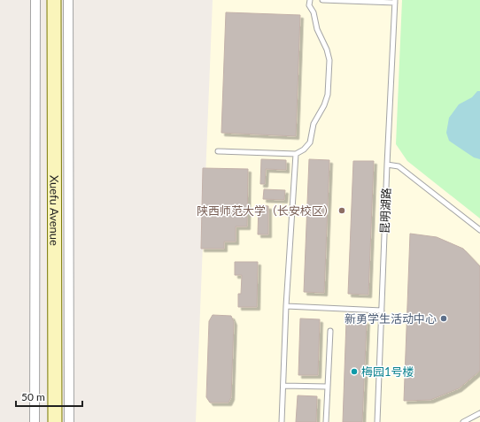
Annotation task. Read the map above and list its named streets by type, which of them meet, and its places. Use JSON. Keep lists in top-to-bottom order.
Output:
{
  "streets": {
    "main road": ["Xuefu Avenue"],
    "lane": ["昆明湖路"]
  },
  "places": ["陕西师范大学（长安校区）", "新勇学生活动中心", "梅园1号楼"],
  "scale_bar": "50 m"
}
